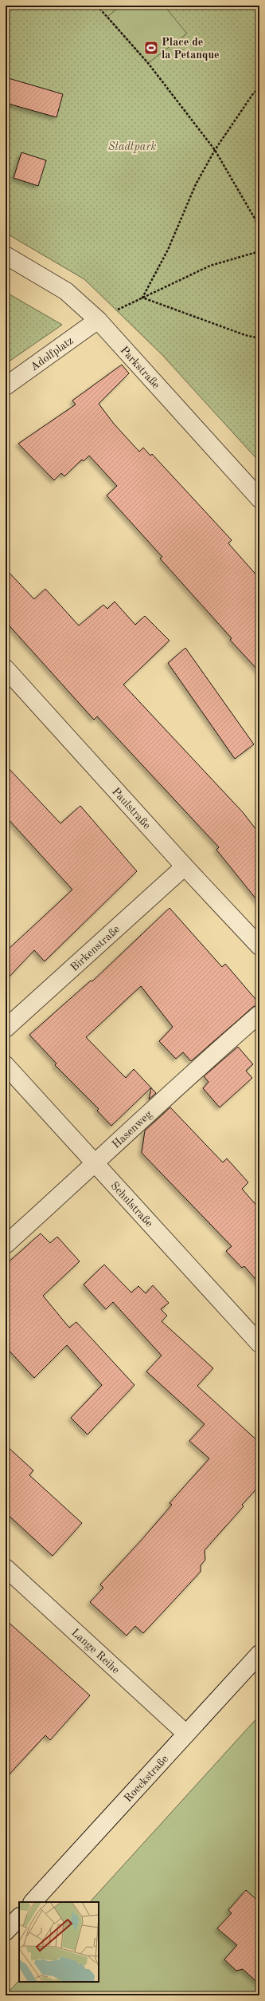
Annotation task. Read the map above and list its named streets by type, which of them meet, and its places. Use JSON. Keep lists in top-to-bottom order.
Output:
{
  "streets": {
    "street": [
      "Adolfplatz",
      "Parkstraße",
      "Paulstraße",
      "Birkenstraße",
      "Hasenweg",
      "Schulstraße",
      "Lange Reihe",
      "Roeckstraße"
    ]
  },
  "crossings": [
    ["Adolfplatz", "Parkstraße"],
    ["Paulstraße", "Birkenstraße"],
    ["Hasenweg", "Schulstraße"],
    ["Lange Reihe", "Roeckstraße"]
  ],
  "parks": ["Stadtpark"],
  "places": {
    "sports": ["Place de la Petanque"]
  }
}
